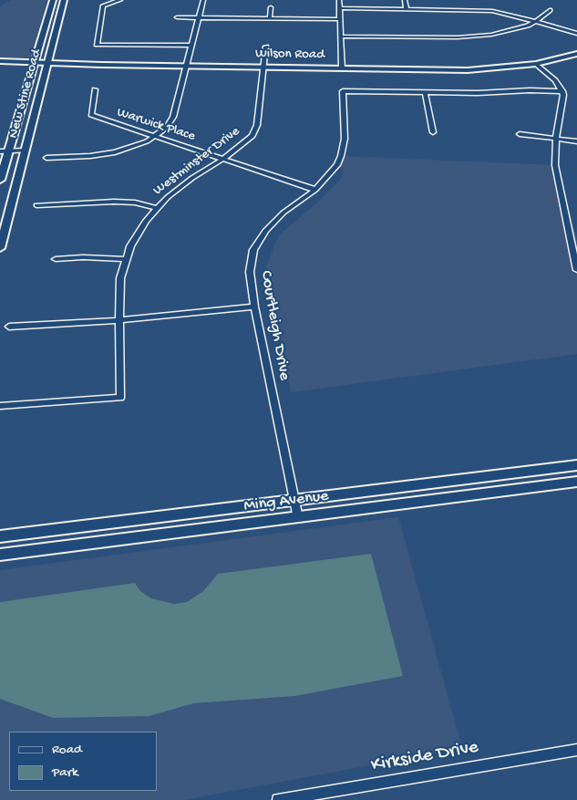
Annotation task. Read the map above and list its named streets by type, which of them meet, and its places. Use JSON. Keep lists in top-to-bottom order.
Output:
{
  "streets": {
    "main road": ["New Stine Road", "Ming Avenue"],
    "street": [
      "Wilson Road",
      "Warwick Place",
      "Westminster Drive",
      "Courtleigh Drive",
      "Kirkside Drive"
    ]
  },
  "crossings": [
    ["Wilson Road", "New Stine Road"],
    ["Wilson Road", "Westminster Drive"],
    ["Warwick Place", "Westminster Drive"],
    ["Warwick Place", "Courtleigh Drive"],
    ["Courtleigh Drive", "Ming Avenue"]
  ],
  "legend": ["Road", "Park"]
}
